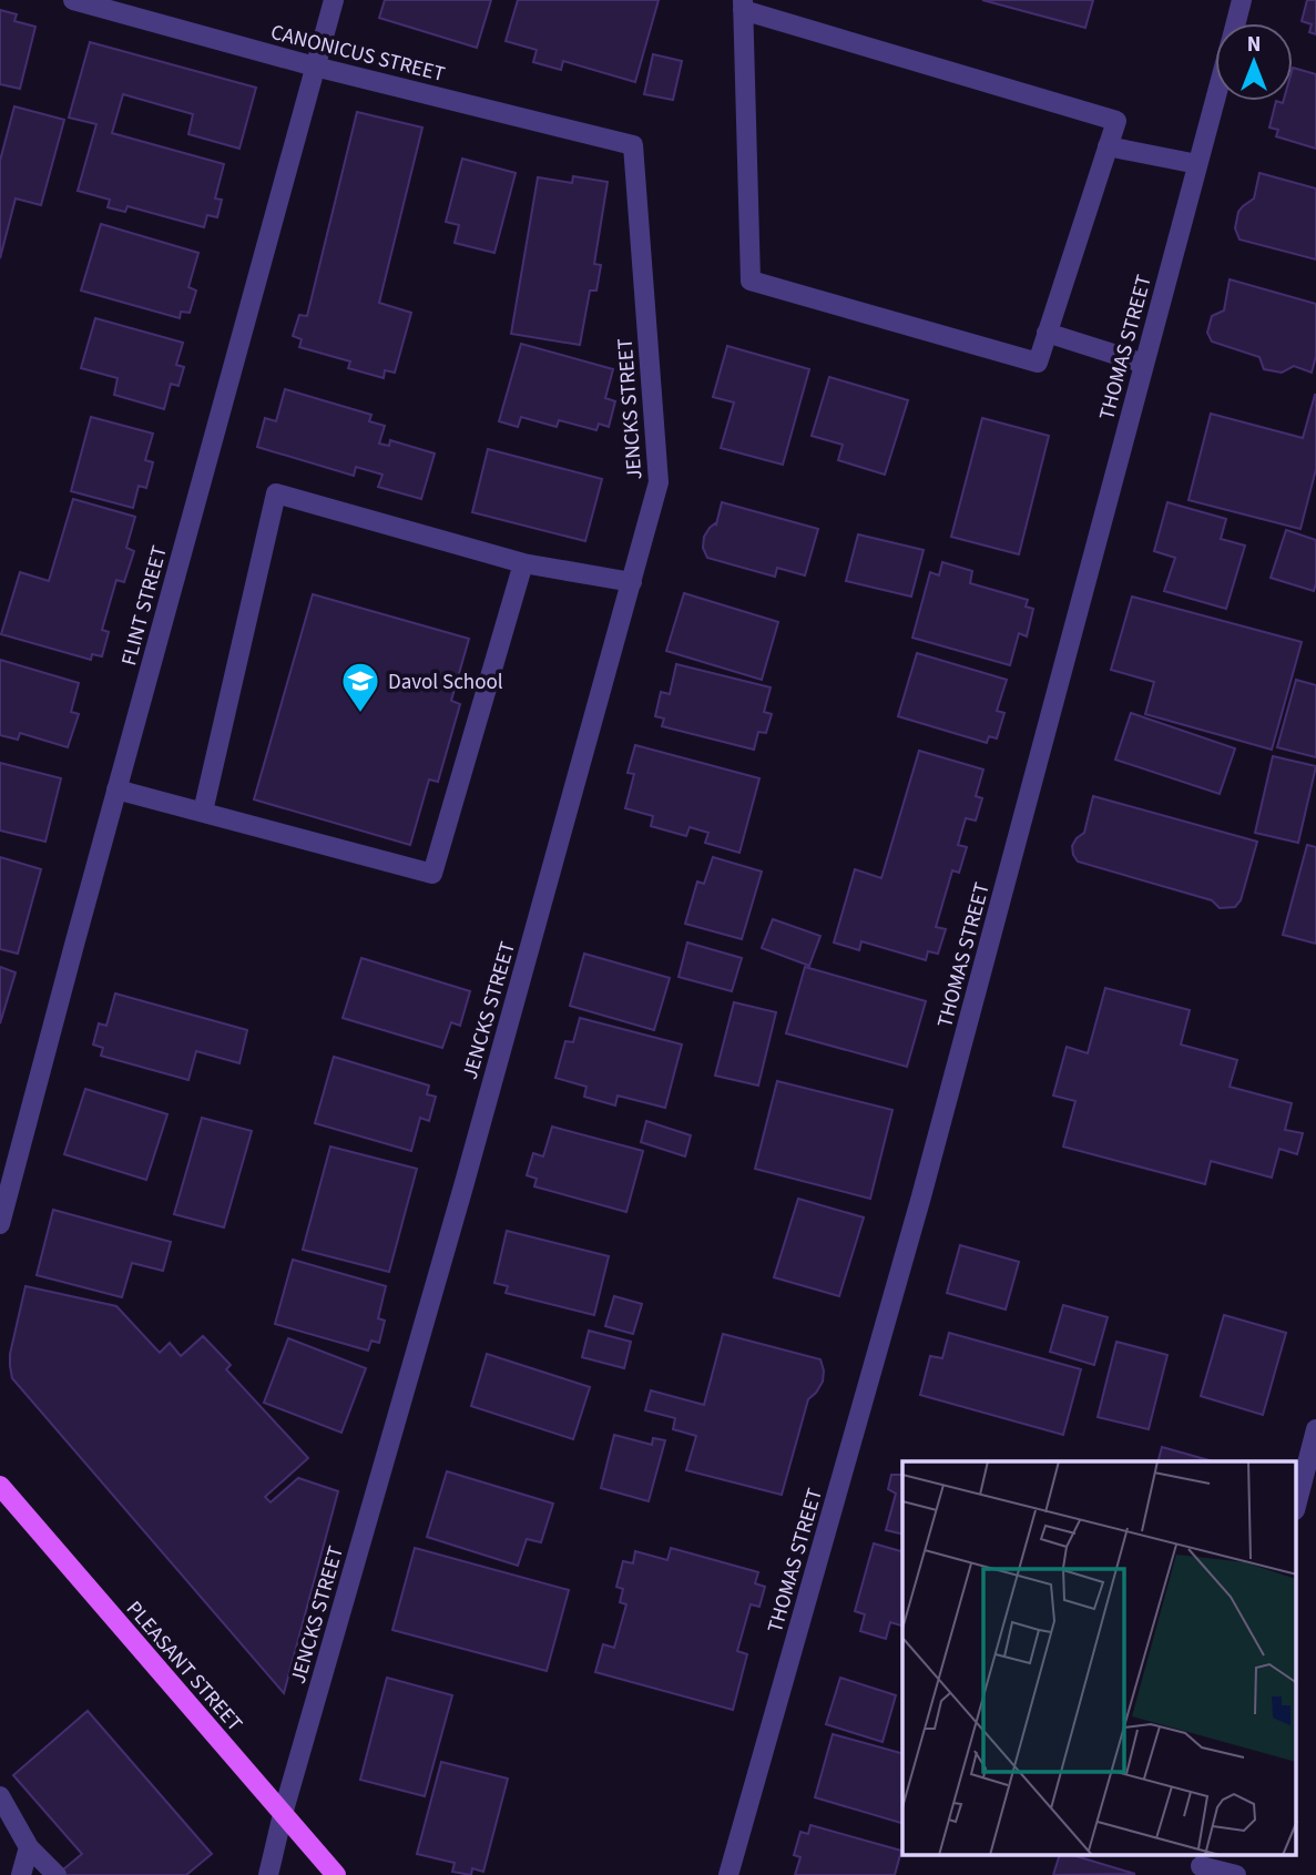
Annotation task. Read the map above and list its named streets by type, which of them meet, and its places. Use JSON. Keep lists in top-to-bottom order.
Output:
{
  "streets": {
    "main road": ["PLEASANT STREET"],
    "street": [
      "CANONICUS STREET",
      "THOMAS STREET",
      "JENCKS STREET",
      "FLINT STREET"
    ]
  },
  "crossings": [
    ["CANONICUS STREET", "JENCKS STREET"],
    ["CANONICUS STREET", "FLINT STREET"],
    ["JENCKS STREET", "PLEASANT STREET"]
  ],
  "places": {
    "school or university": ["Davol School"]
  },
  "north": "top"
}
